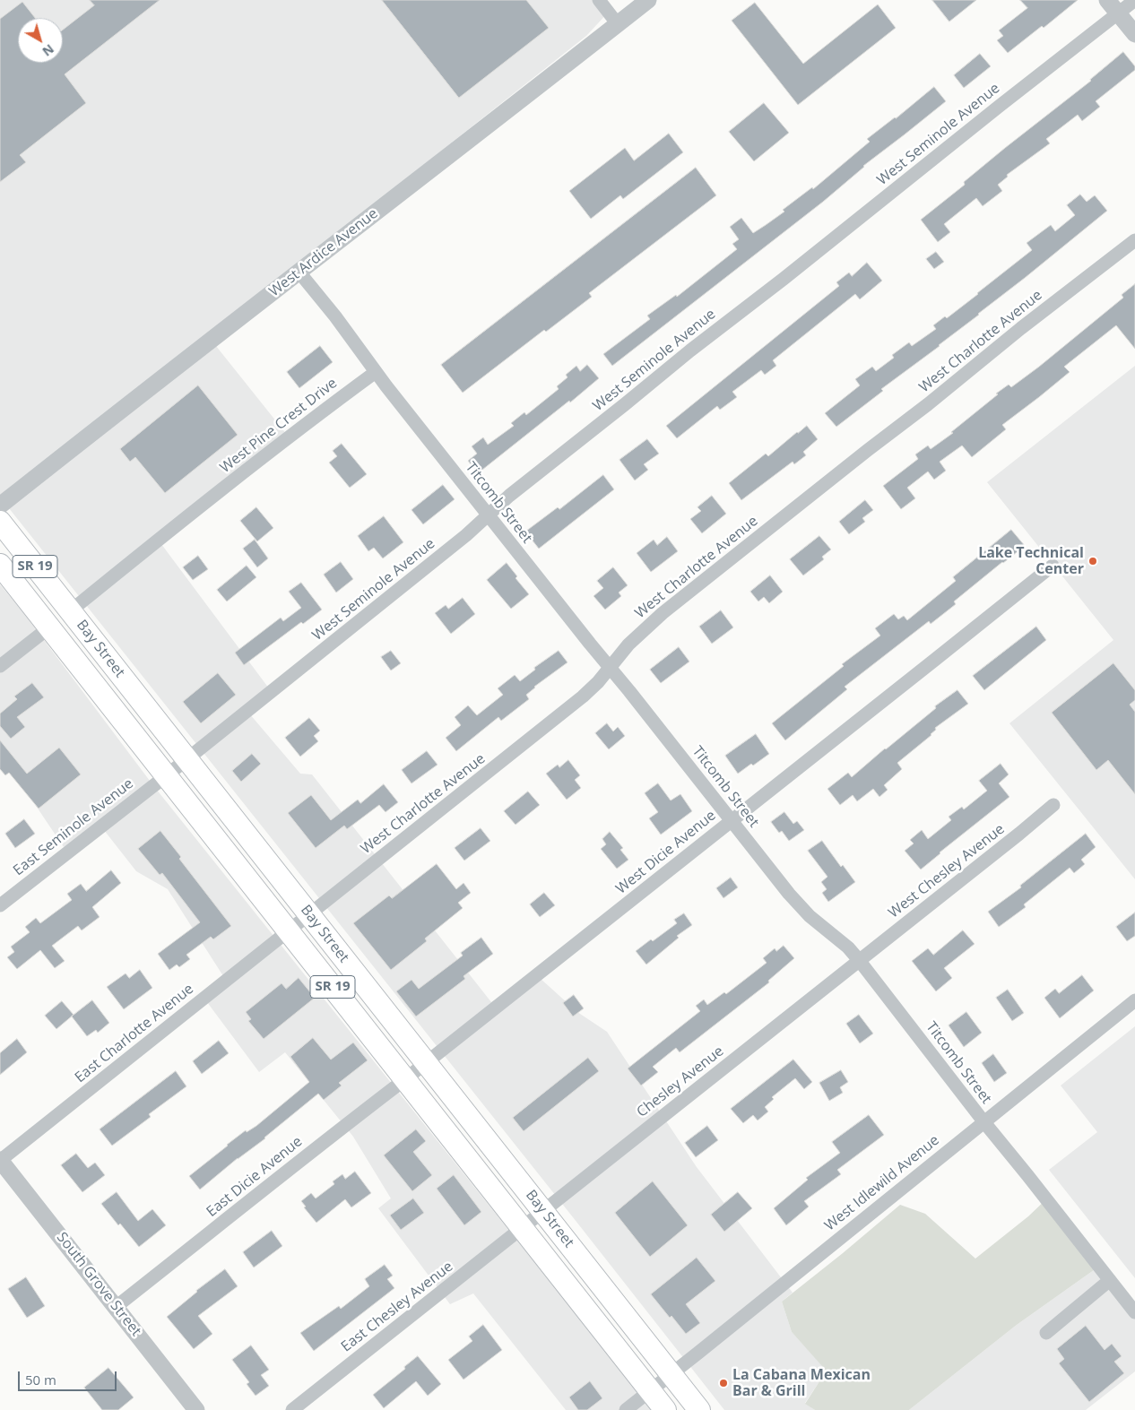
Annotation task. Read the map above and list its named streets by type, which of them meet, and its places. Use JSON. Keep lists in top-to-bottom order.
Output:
{
  "streets": {
    "main road": ["SR 19", "Bay Street"],
    "street": [
      "West Seminole Avenue",
      "West Ardice Avenue",
      "West Charlotte Avenue",
      "West Pine Crest Drive",
      "Titcomb Street",
      "East Seminole Avenue",
      "West Dicie Avenue",
      "West Chesley Avenue",
      "East Charlotte Avenue",
      "Chesley Avenue",
      "East Dicie Avenue",
      "West Idlewild Avenue",
      "South Grove Street",
      "East Chesley Avenue"
    ]
  },
  "crossings": [
    ["West Seminole Avenue", "Titcomb Street"],
    ["West Seminole Avenue", "Bay Street"],
    ["West Seminole Avenue", "East Seminole Avenue"],
    ["West Ardice Avenue", "Titcomb Street"],
    ["West Charlotte Avenue", "Titcomb Street"],
    ["West Charlotte Avenue", "Bay Street"],
    ["West Charlotte Avenue", "East Charlotte Avenue"],
    ["West Pine Crest Drive", "Titcomb Street"],
    ["West Pine Crest Drive", "Bay Street"],
    ["Titcomb Street", "West Dicie Avenue"],
    ["Titcomb Street", "West Chesley Avenue"],
    ["Titcomb Street", "Chesley Avenue"],
    ["Titcomb Street", "West Idlewild Avenue"],
    ["Bay Street", "East Seminole Avenue"],
    ["Bay Street", "West Dicie Avenue"],
    ["Bay Street", "East Charlotte Avenue"],
    ["Bay Street", "Chesley Avenue"],
    ["Bay Street", "East Dicie Avenue"],
    ["Bay Street", "West Idlewild Avenue"],
    ["Bay Street", "East Chesley Avenue"],
    ["West Dicie Avenue", "East Dicie Avenue"],
    ["West Chesley Avenue", "Chesley Avenue"],
    ["East Charlotte Avenue", "South Grove Street"],
    ["Chesley Avenue", "East Chesley Avenue"],
    ["East Dicie Avenue", "South Grove Street"]
  ],
  "places": ["Lake Technical Center", "La Cabana Mexican Bar & Grill"],
  "scale_bar": "50 m",
  "north": "bottom right"
}
